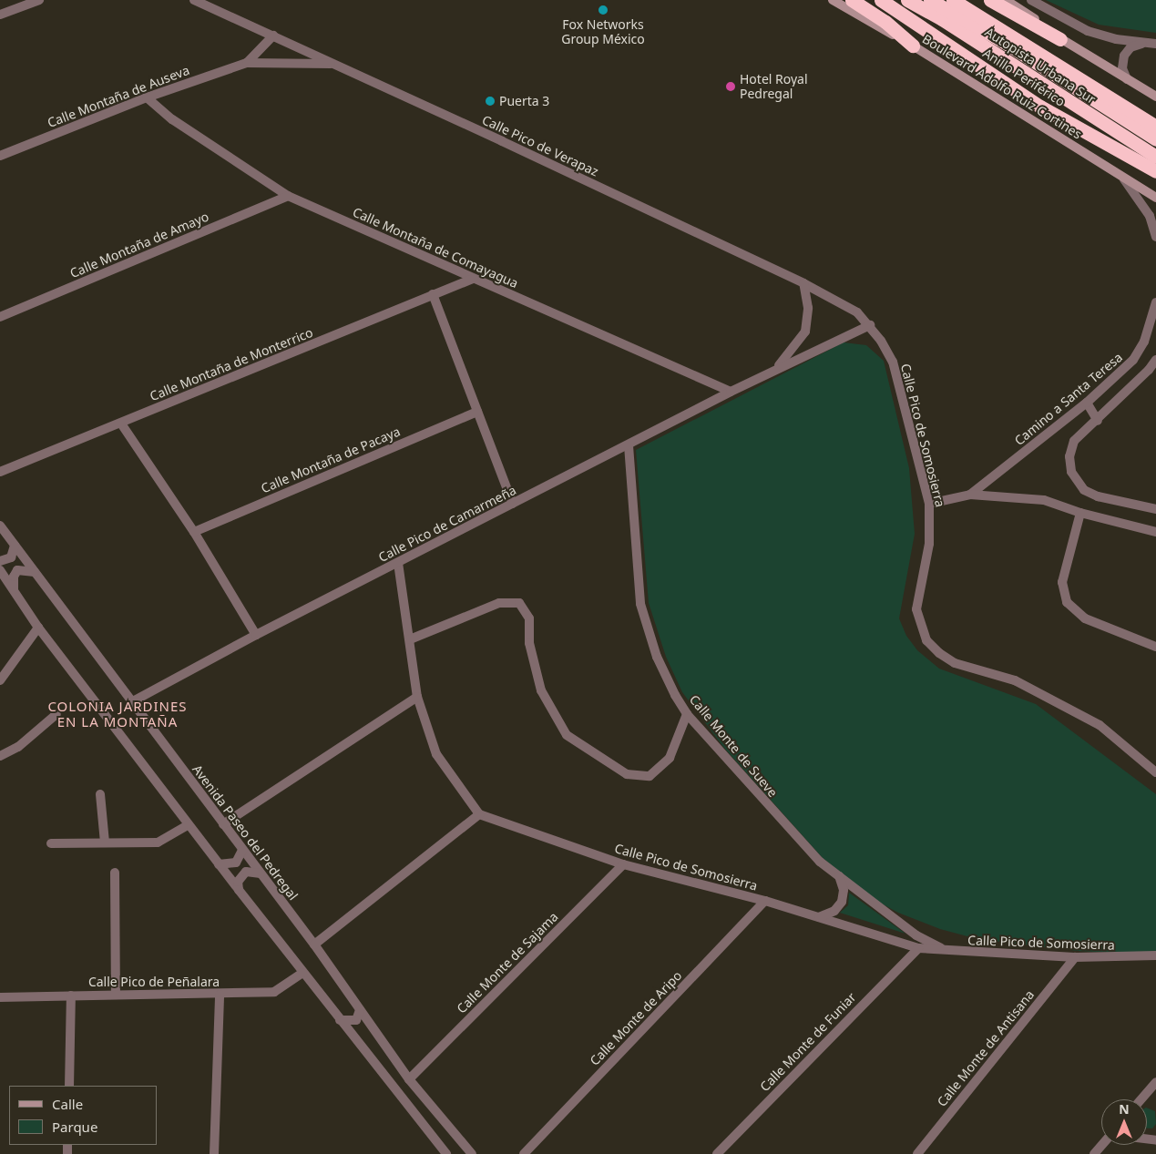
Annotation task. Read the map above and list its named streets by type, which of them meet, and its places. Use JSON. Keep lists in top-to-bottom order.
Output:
{
  "streets": {
    "highway": ["Autopista Urbana Sur", "Anillo Periférico"],
    "main road": ["Boulevard Adolfo Ruiz Cortines"],
    "street": [
      "Calle Montaña de Auseva",
      "Calle Pico de Verapaz",
      "Calle Montaña de Amayo",
      "Calle Montaña de Comayagua",
      "Calle Montaña de Monterrico",
      "Camino a Santa Teresa",
      "Calle Pico de Somosierra",
      "Calle Montaña de Pacaya",
      "Calle Pico de Camarmeña",
      "Calle Monte de Sueve",
      "Avenida Paseo del Pedregal",
      "Calle Monte de Sajama",
      "Calle Pico de Peñalara",
      "Calle Monte de Aripo",
      "Calle Monte de Funiar",
      "Calle Monte de Antisana"
    ]
  },
  "crossings": [
    ["Calle Montaña de Auseva", "Calle Pico de Verapaz"],
    ["Calle Montaña de Auseva", "Calle Montaña de Comayagua"],
    ["Calle Pico de Verapaz", "Calle Pico de Somosierra"],
    ["Calle Pico de Verapaz", "Calle Pico de Camarmeña"],
    ["Calle Montaña de Amayo", "Calle Montaña de Comayagua"],
    ["Calle Montaña de Comayagua", "Calle Montaña de Monterrico"],
    ["Calle Montaña de Comayagua", "Calle Pico de Camarmeña"],
    ["Camino a Santa Teresa", "Calle Pico de Somosierra"],
    ["Calle Pico de Somosierra", "Calle Pico de Camarmeña"],
    ["Calle Pico de Somosierra", "Calle Monte de Sueve"],
    ["Calle Pico de Somosierra", "Calle Monte de Sajama"],
    ["Calle Pico de Somosierra", "Calle Monte de Aripo"],
    ["Calle Pico de Somosierra", "Calle Monte de Funiar"],
    ["Calle Pico de Somosierra", "Calle Monte de Antisana"],
    ["Calle Pico de Camarmeña", "Calle Monte de Sueve"],
    ["Calle Pico de Camarmeña", "Avenida Paseo del Pedregal"],
    ["Avenida Paseo del Pedregal", "Calle Monte de Sajama"]
  ],
  "districts": ["COLONIA JARDINES EN LA MONTAÑA"],
  "places": ["Fox Networks Group México", "Hotel Royal Pedregal", "Puerta 3"],
  "legend": ["Calle", "Parque"],
  "north": "top"
}
